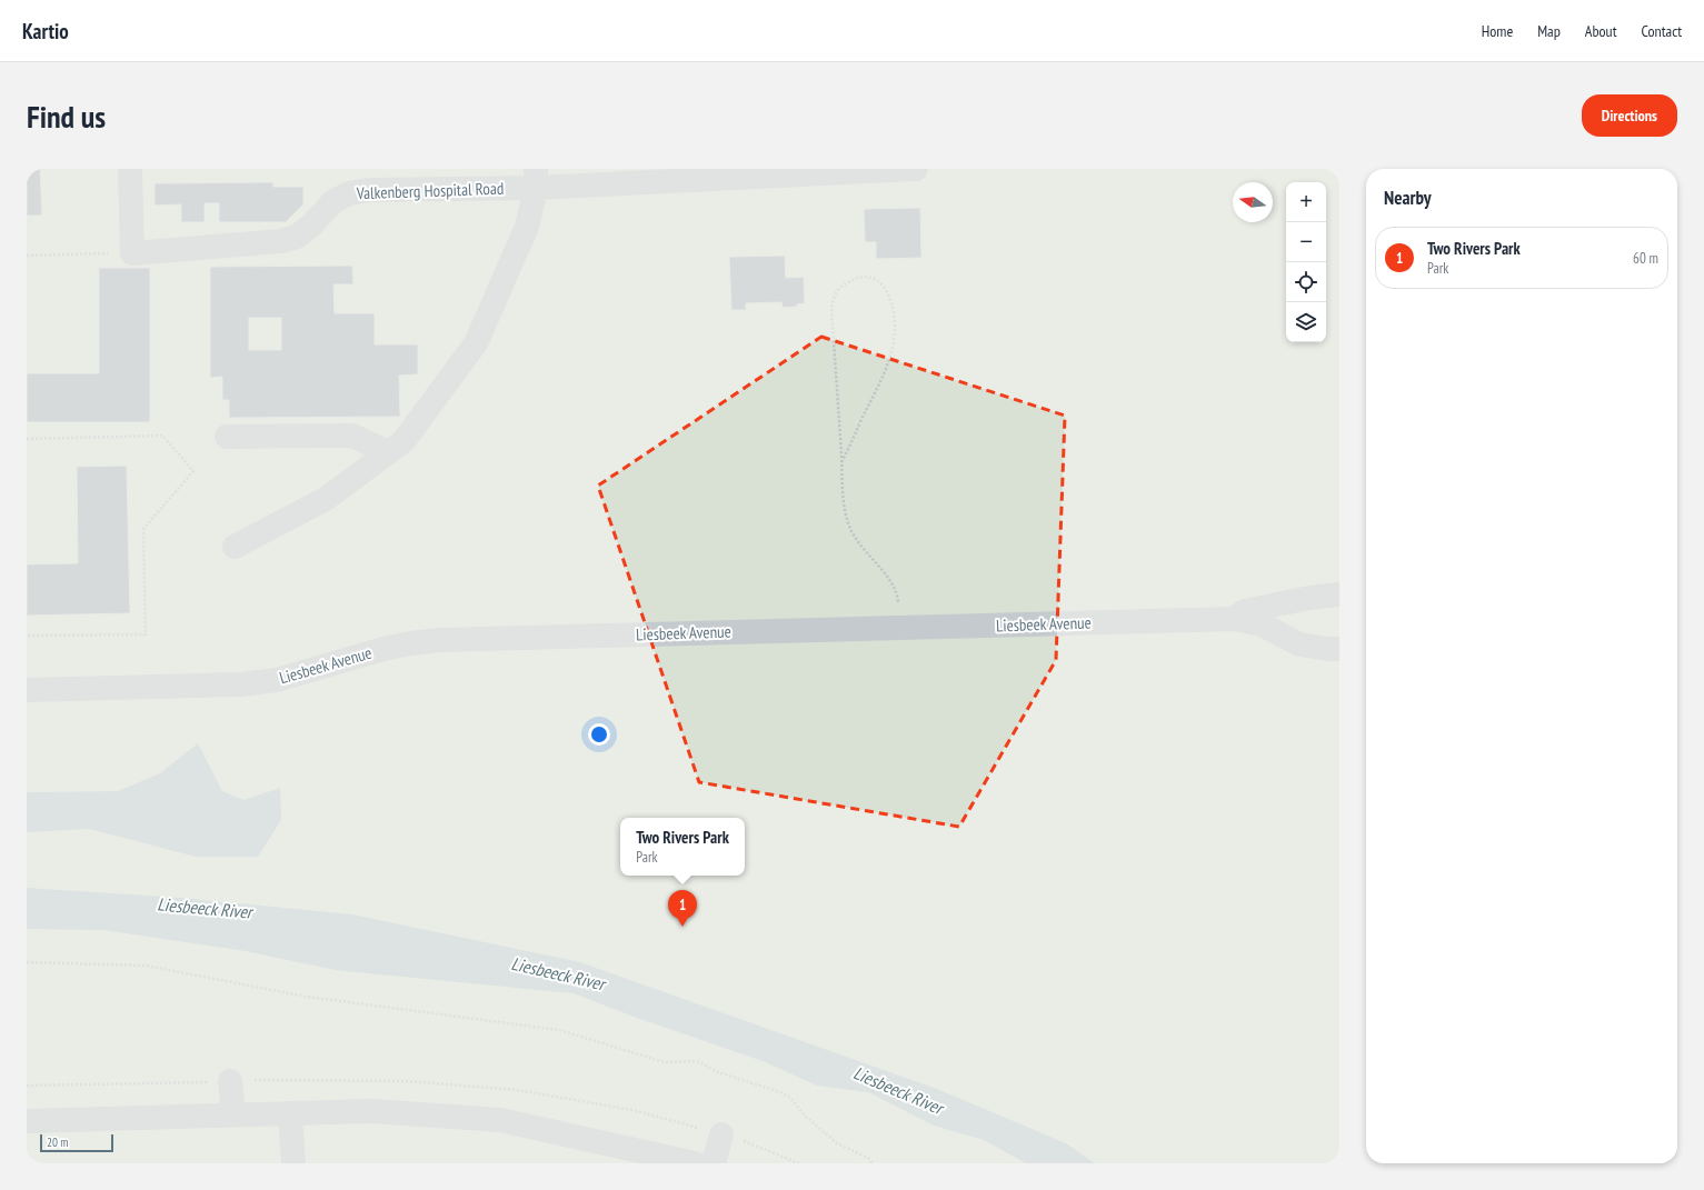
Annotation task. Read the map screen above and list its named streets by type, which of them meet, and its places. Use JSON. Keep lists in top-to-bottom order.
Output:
{
  "streets": {
    "lane": ["Valkenberg Hospital Road", "Liesbeek Avenue"]
  },
  "water": ["Liesbeeck River"],
  "scale_bar": "20 m",
  "north": "left",
  "page": {
    "header": "Kartio",
    "nav": [
      "Home",
      "Map",
      "About",
      "Contact"
    ],
    "buttons": "Directions",
    "title": "Find us",
    "heading": "Nearby",
    "map_buttons": ["+", "−"],
    "list": [
      {
        "mark": "1",
        "name": "Two Rivers Park",
        "note": "Park",
        "value": "60 m"
      }
    ],
    "popup": ["Two Rivers Park", "Park"],
    "pins": "1",
    "scale": "20 m"
  }
}
